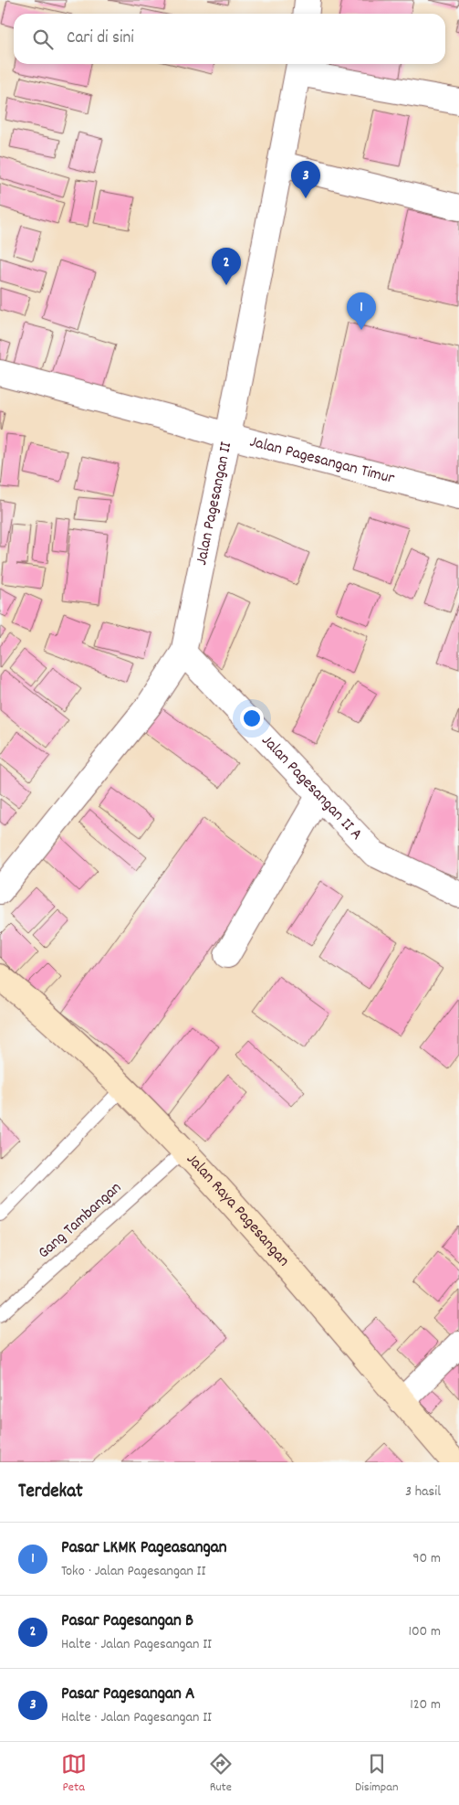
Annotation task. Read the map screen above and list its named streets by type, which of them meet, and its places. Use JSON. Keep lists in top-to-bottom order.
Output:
{
  "streets": {
    "main road": ["Jalan Raya Pagesangan"],
    "street": ["Jalan Pagesangan Timur", "Jalan Pagesangan II", "Jalan Pagesangan II A"],
    "lane": ["Gang Tambangan"]
  },
  "crossings": [
    ["Jalan Pagesangan Timur", "Jalan Pagesangan II"],
    ["Jalan Pagesangan II", "Jalan Pagesangan II A"],
    ["Jalan Raya Pagesangan", "Gang Tambangan"]
  ],
  "page": {
    "search": "Cari di sini",
    "pins": ["3", "2", "1"],
    "heading": ["Terdekat", "3 hasil"],
    "list": [
      {
        "mark": "1",
        "name": "Pasar LKMK Pageasangan",
        "note": "Toko · Jalan Pagesangan II",
        "value": "90 m"
      },
      {
        "mark": "2",
        "name": "Pasar Pagesangan B",
        "note": "Halte · Jalan Pagesangan II",
        "value": "100 m"
      },
      {
        "mark": "3",
        "name": "Pasar Pagesangan A",
        "note": "Halte · Jalan Pagesangan II",
        "value": "120 m"
      }
    ],
    "nav": ["Peta", "Rute", "Disimpan"]
  }
}
